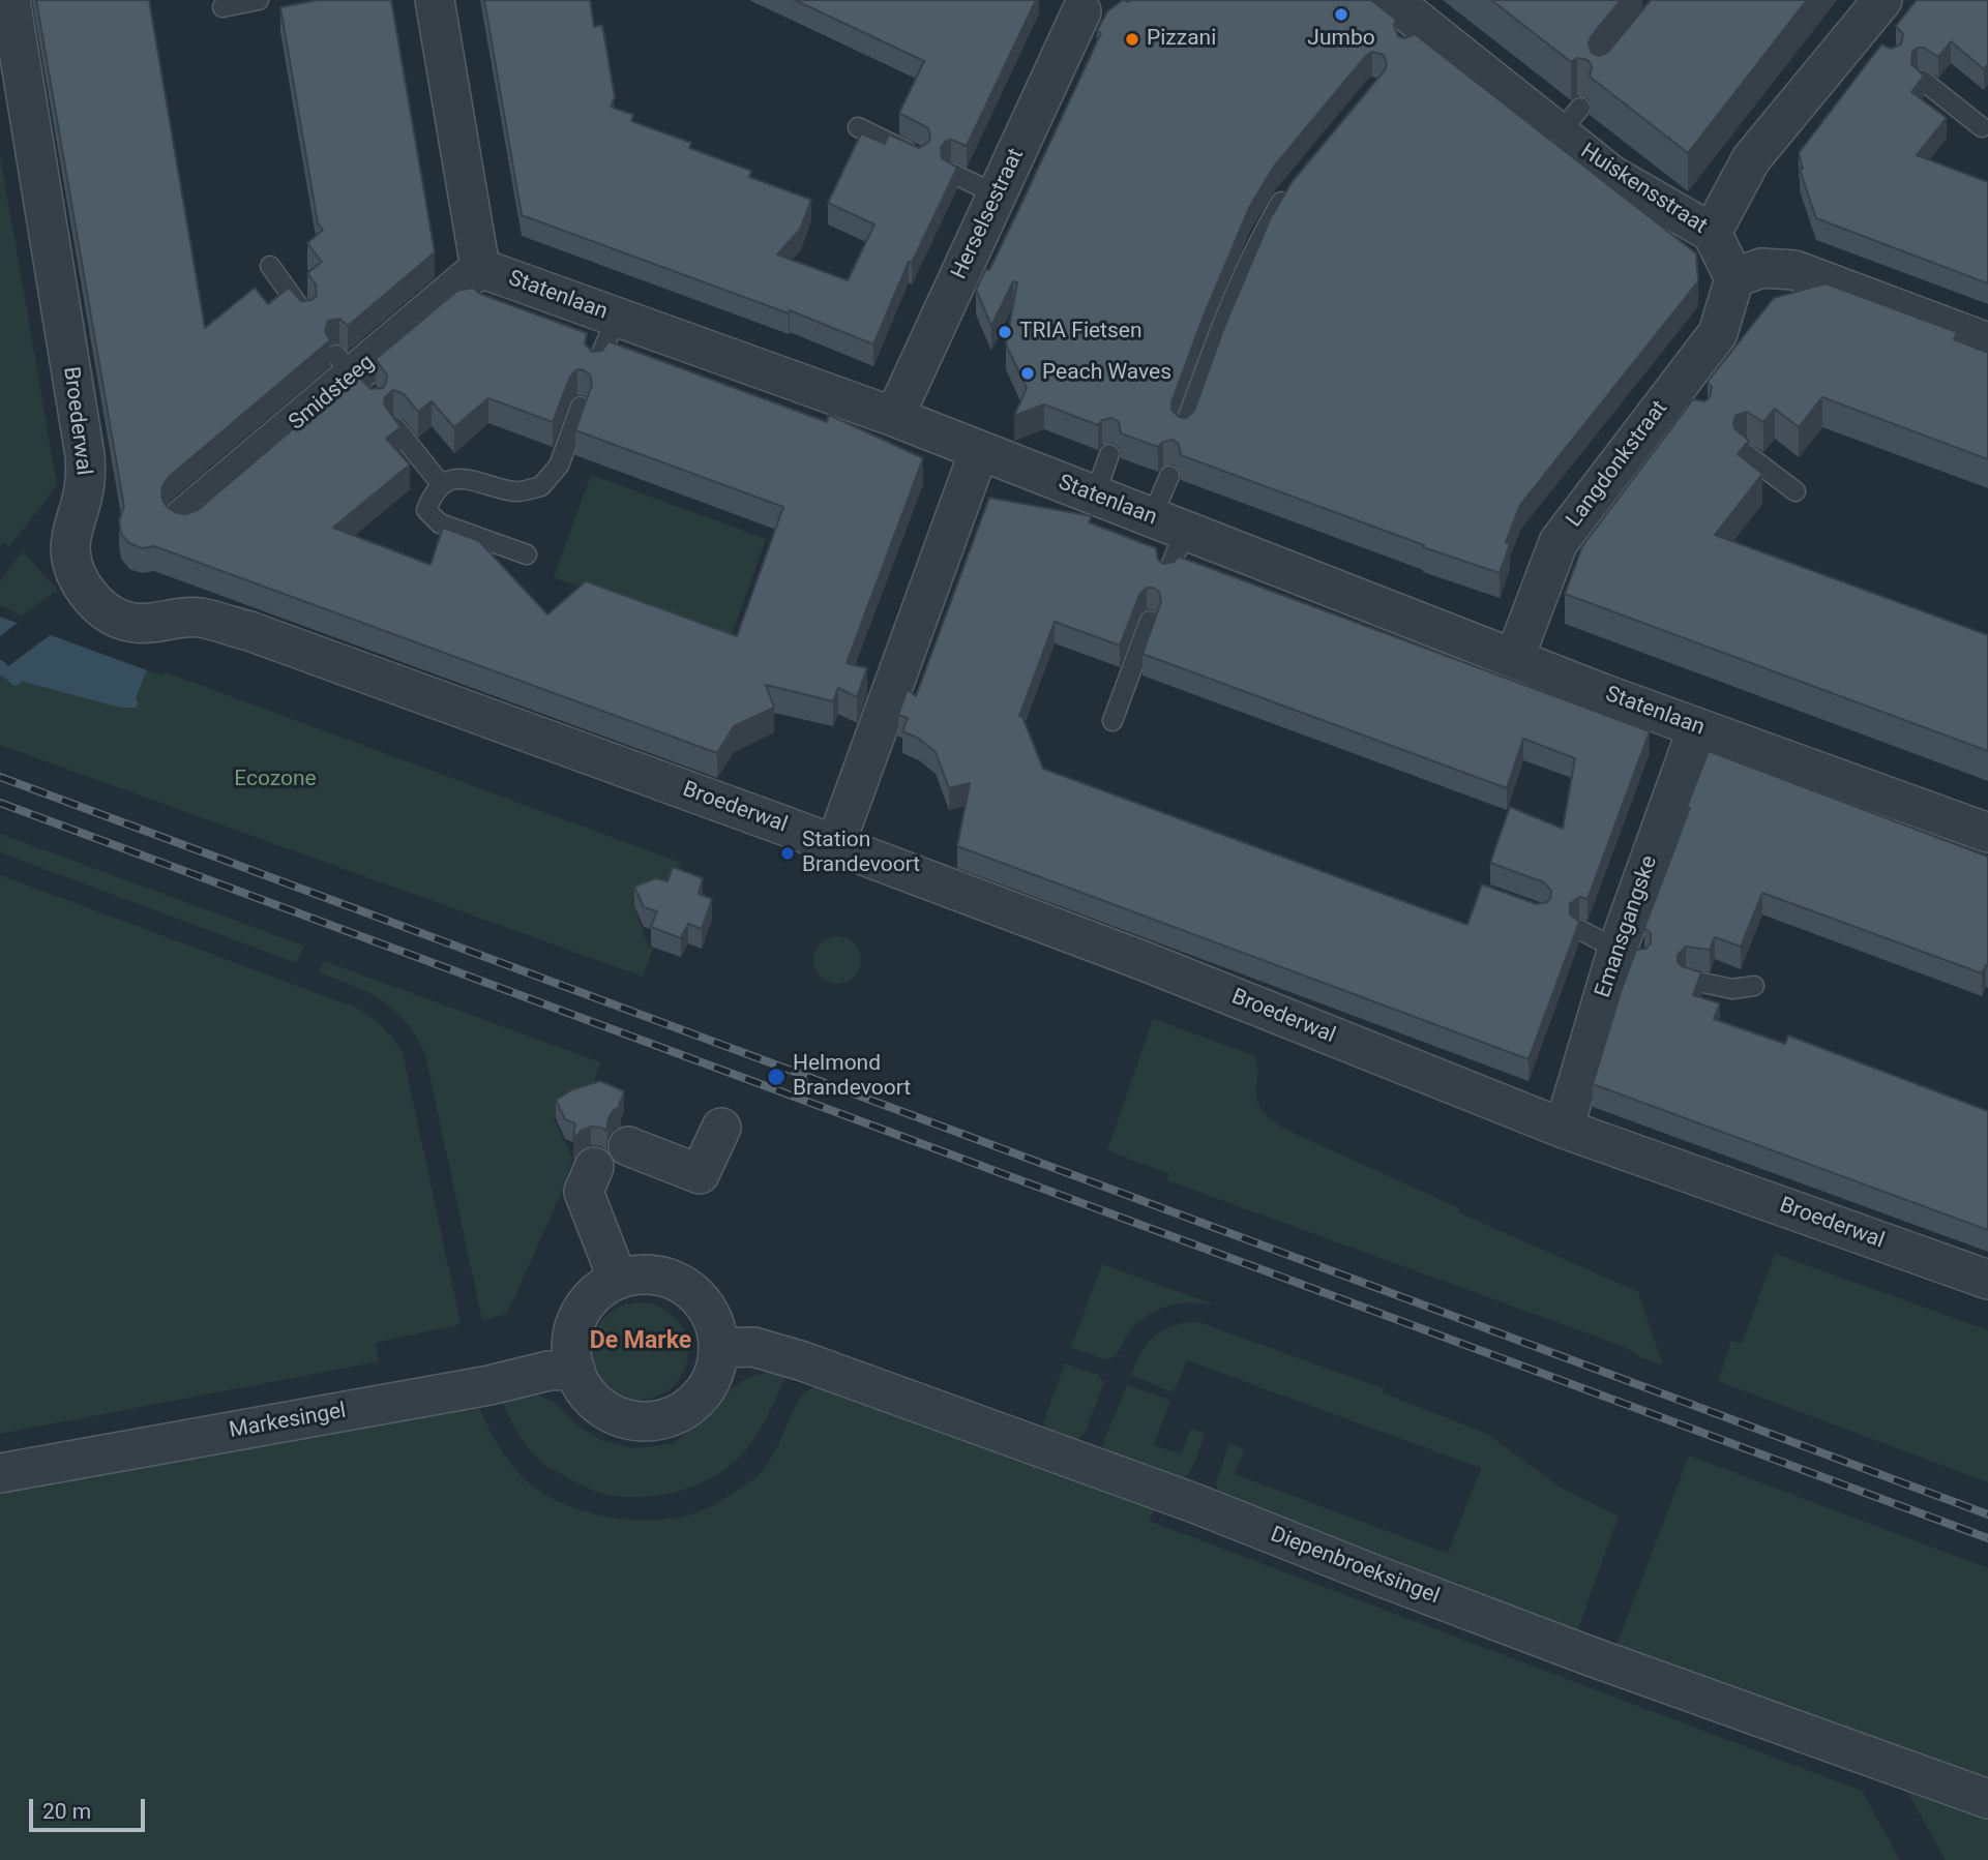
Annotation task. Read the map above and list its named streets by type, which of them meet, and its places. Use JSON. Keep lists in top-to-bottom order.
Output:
{
  "streets": {
    "street": [
      "Huiskensstraat",
      "Herselsestraat",
      "Statenlaan",
      "Smidsteeg",
      "Broederwal",
      "Langdonkstraat",
      "Emansgangske",
      "Markesingel",
      "Diepenbroeksingel"
    ]
  },
  "crossings": [
    ["Huiskensstraat", "Langdonkstraat"],
    ["Herselsestraat", "Statenlaan"],
    ["Statenlaan", "Smidsteeg"],
    ["Statenlaan", "Langdonkstraat"],
    ["Statenlaan", "Emansgangske"],
    ["Broederwal", "Emansgangske"],
    ["Markesingel", "Diepenbroeksingel"]
  ],
  "districts": ["De Marke"],
  "parks": ["Ecozone"],
  "places": [
    "Jumbo",
    "Pizzani",
    "TRIA Fietsen",
    "Peach Waves",
    "Station Brandevoort",
    "Helmond Brandevoort"
  ],
  "scale_bar": "20 m"
}
